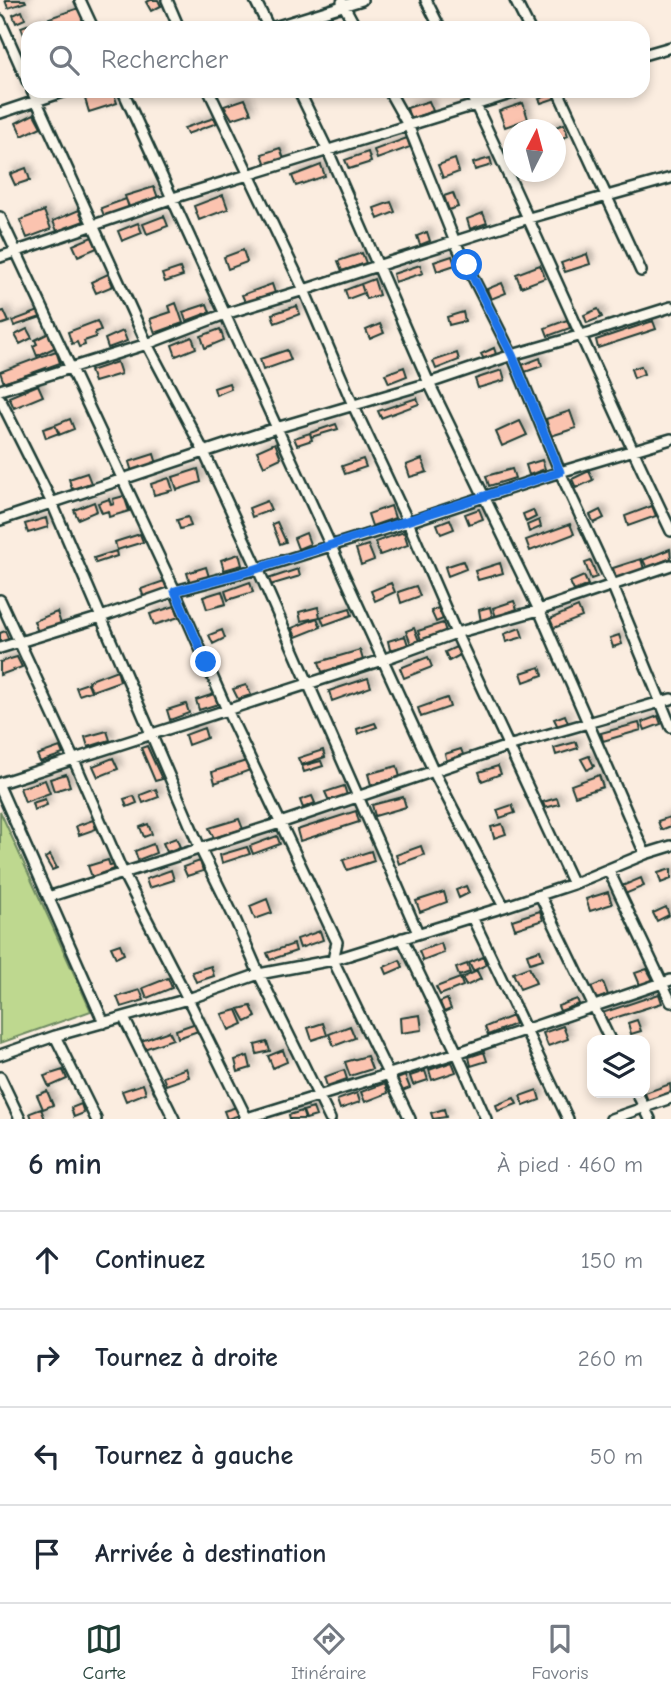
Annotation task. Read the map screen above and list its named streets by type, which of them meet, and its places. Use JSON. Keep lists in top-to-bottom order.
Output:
{
  "north": "top",
  "page": {
    "search": "Rechercher",
    "heading": ["6 min", "À pied · 460 m"],
    "list": [
      ["Continuez", "150 m"],
      ["Tournez à droite", "260 m"],
      ["Tournez à gauche", "50 m"],
      "Arrivée à destination"
    ],
    "nav": ["Carte", "Itinéraire", "Favoris"]
  }
}
